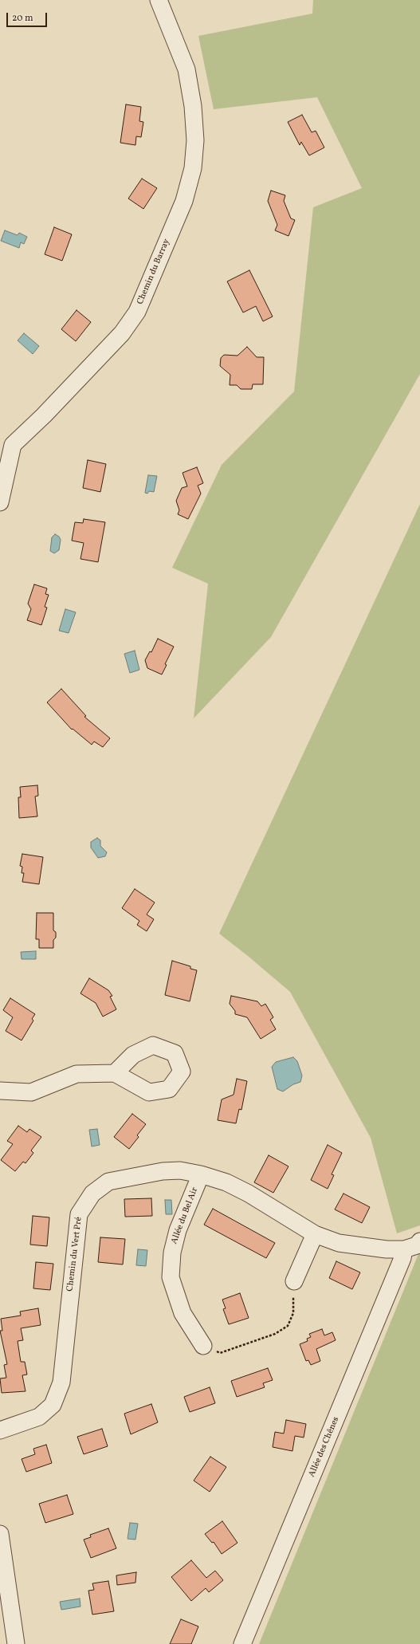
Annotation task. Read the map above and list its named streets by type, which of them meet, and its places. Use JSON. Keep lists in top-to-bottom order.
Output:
{
  "streets": {
    "street": [
      "Chemin du Barray",
      "Allée du Bel Air",
      "Chemin du Vert Pré",
      "Allée des Chênes"
    ]
  },
  "crossings": [
    ["Allée du Bel Air", "Chemin du Vert Pré"],
    ["Chemin du Vert Pré", "Allée des Chênes"]
  ],
  "scale_bar": "20 m"
}
